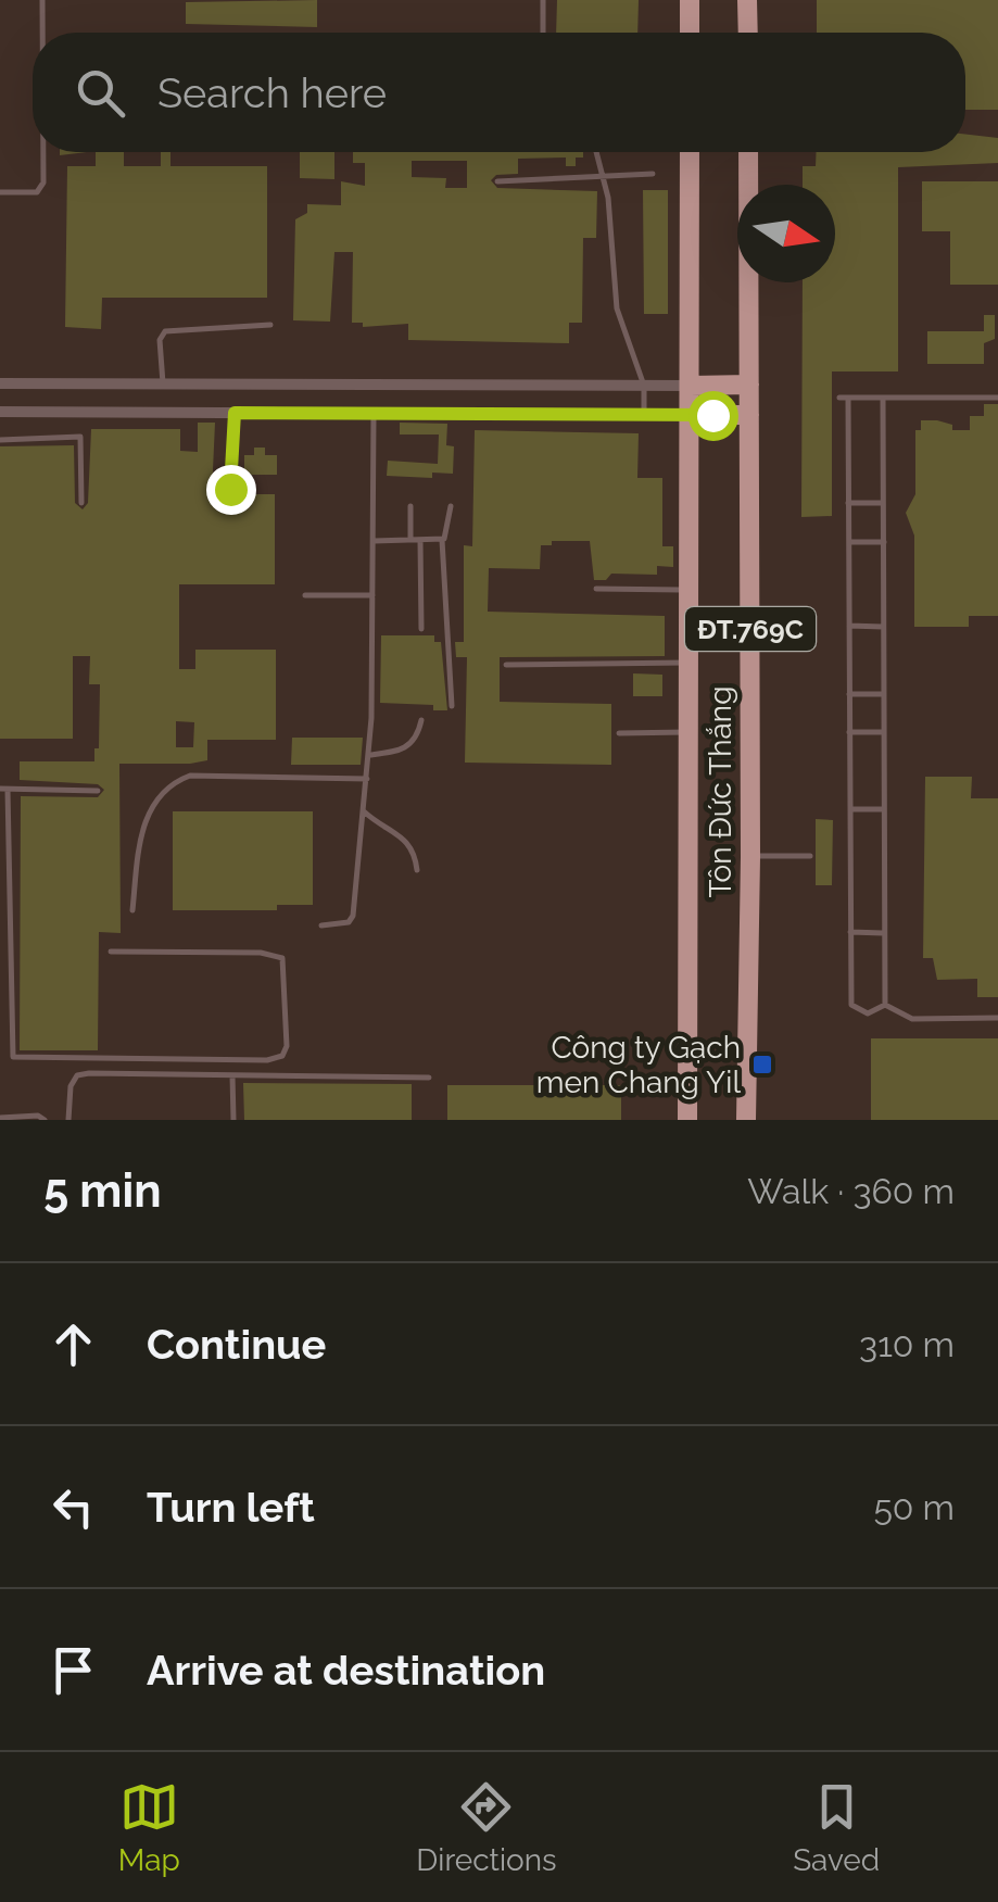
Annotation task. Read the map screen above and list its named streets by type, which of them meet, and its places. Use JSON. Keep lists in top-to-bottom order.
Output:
{
  "streets": {
    "main road": ["ĐT.769C", "Tôn Đức Thắng"]
  },
  "places": {
    "transit": ["Công ty Gạch men Chang Yil"]
  },
  "north": "right",
  "page": {
    "search": "Search here",
    "heading": ["5 min", "Walk · 360 m"],
    "list": [
      ["Continue", "310 m"],
      ["Turn left", "50 m"],
      "Arrive at destination"
    ],
    "nav": ["Map", "Directions", "Saved"]
  }
}
